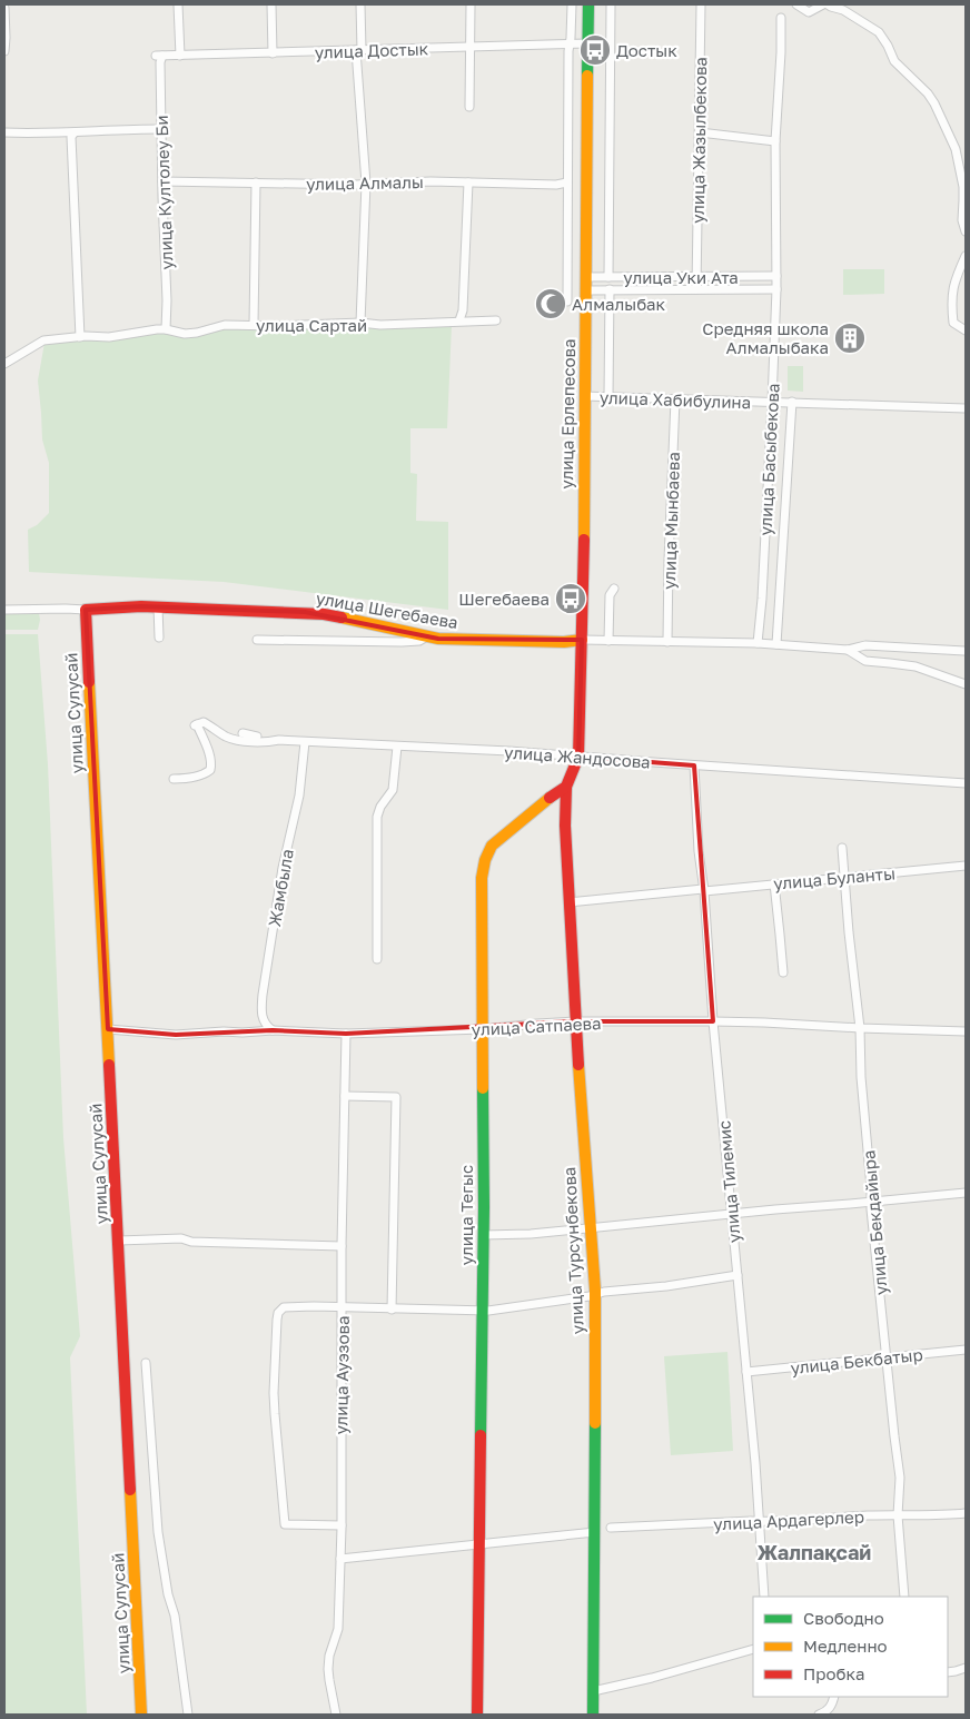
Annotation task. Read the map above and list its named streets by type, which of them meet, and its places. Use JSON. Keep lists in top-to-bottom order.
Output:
{
  "streets": {
    "main road": [
      "улица Ерлепесова",
      "улица Шегебаева",
      "улица Сулусай",
      "улица Тегыс",
      "улица Турсунбекова"
    ],
    "street": [
      "улица Достык",
      "улица Жазылбекова",
      "улица Алмалы",
      "улица Култолеу Би",
      "улица Уки Ата",
      "улица Сартай",
      "улица Хабибулина",
      "улица Басыбекова",
      "улица Мынбаева",
      "улица Жандосова",
      "улица Буланты",
      "Жамбыла",
      "улица Сатпаева",
      "улица Тилемис",
      "улица Бекдайыра",
      "улица Бекбатыр",
      "улица Ауэзова",
      "улица Ардагерлер"
    ]
  },
  "crossings": [
    ["улица Достык", "улица Култолеу Би"],
    ["улица Достык", "улица Ерлепесова"],
    ["улица Жазылбекова", "улица Уки Ата"],
    ["улица Алмалы", "улица Култолеу Би"],
    ["улица Култолеу Би", "улица Сартай"],
    ["улица Уки Ата", "улица Ерлепесова"],
    ["улица Уки Ата", "улица Басыбекова"],
    ["улица Хабибулина", "улица Ерлепесова"],
    ["улица Хабибулина", "улица Басыбекова"],
    ["улица Хабибулина", "улица Мынбаева"],
    ["улица Ерлепесова", "улица Шегебаева"],
    ["улица Ерлепесова", "улица Жандосова"],
    ["улица Шегебаева", "улица Сулусай"],
    ["улица Сулусай", "улица Сатпаева"],
    ["улица Жандосова", "Жамбыла"],
    ["улица Жандосова", "улица Тилемис"],
    ["улица Буланты", "улица Тилемис"],
    ["улица Буланты", "улица Бекдайыра"],
    ["улица Буланты", "улица Турсунбекова"],
    ["Жамбыла", "улица Сатпаева"],
    ["улица Сатпаева", "улица Тилемис"],
    ["улица Сатпаева", "улица Тегыс"],
    ["улица Сатпаева", "улица Бекдайыра"],
    ["улица Сатпаева", "улица Турсунбекова"],
    ["улица Сатпаева", "улица Ауэзова"],
    ["улица Тилемис", "улица Бекбатыр"],
    ["улица Тилемис", "улица Ардагерлер"],
    ["улица Тегыс", "улица Турсунбекова"],
    ["улица Бекдайыра", "улица Бекбатыр"],
    ["улица Бекдайыра", "улица Ардагерлер"]
  ],
  "districts": ["Жалпақсай"],
  "places": {
    "bus stop": ["Достык", "Шегебаева"],
    "mosque": ["Алмалыбак"],
    "building": ["Средняя школа Алмалыбака"]
  },
  "legend": ["Свободно", "Медленно", "Пробка"]
}
